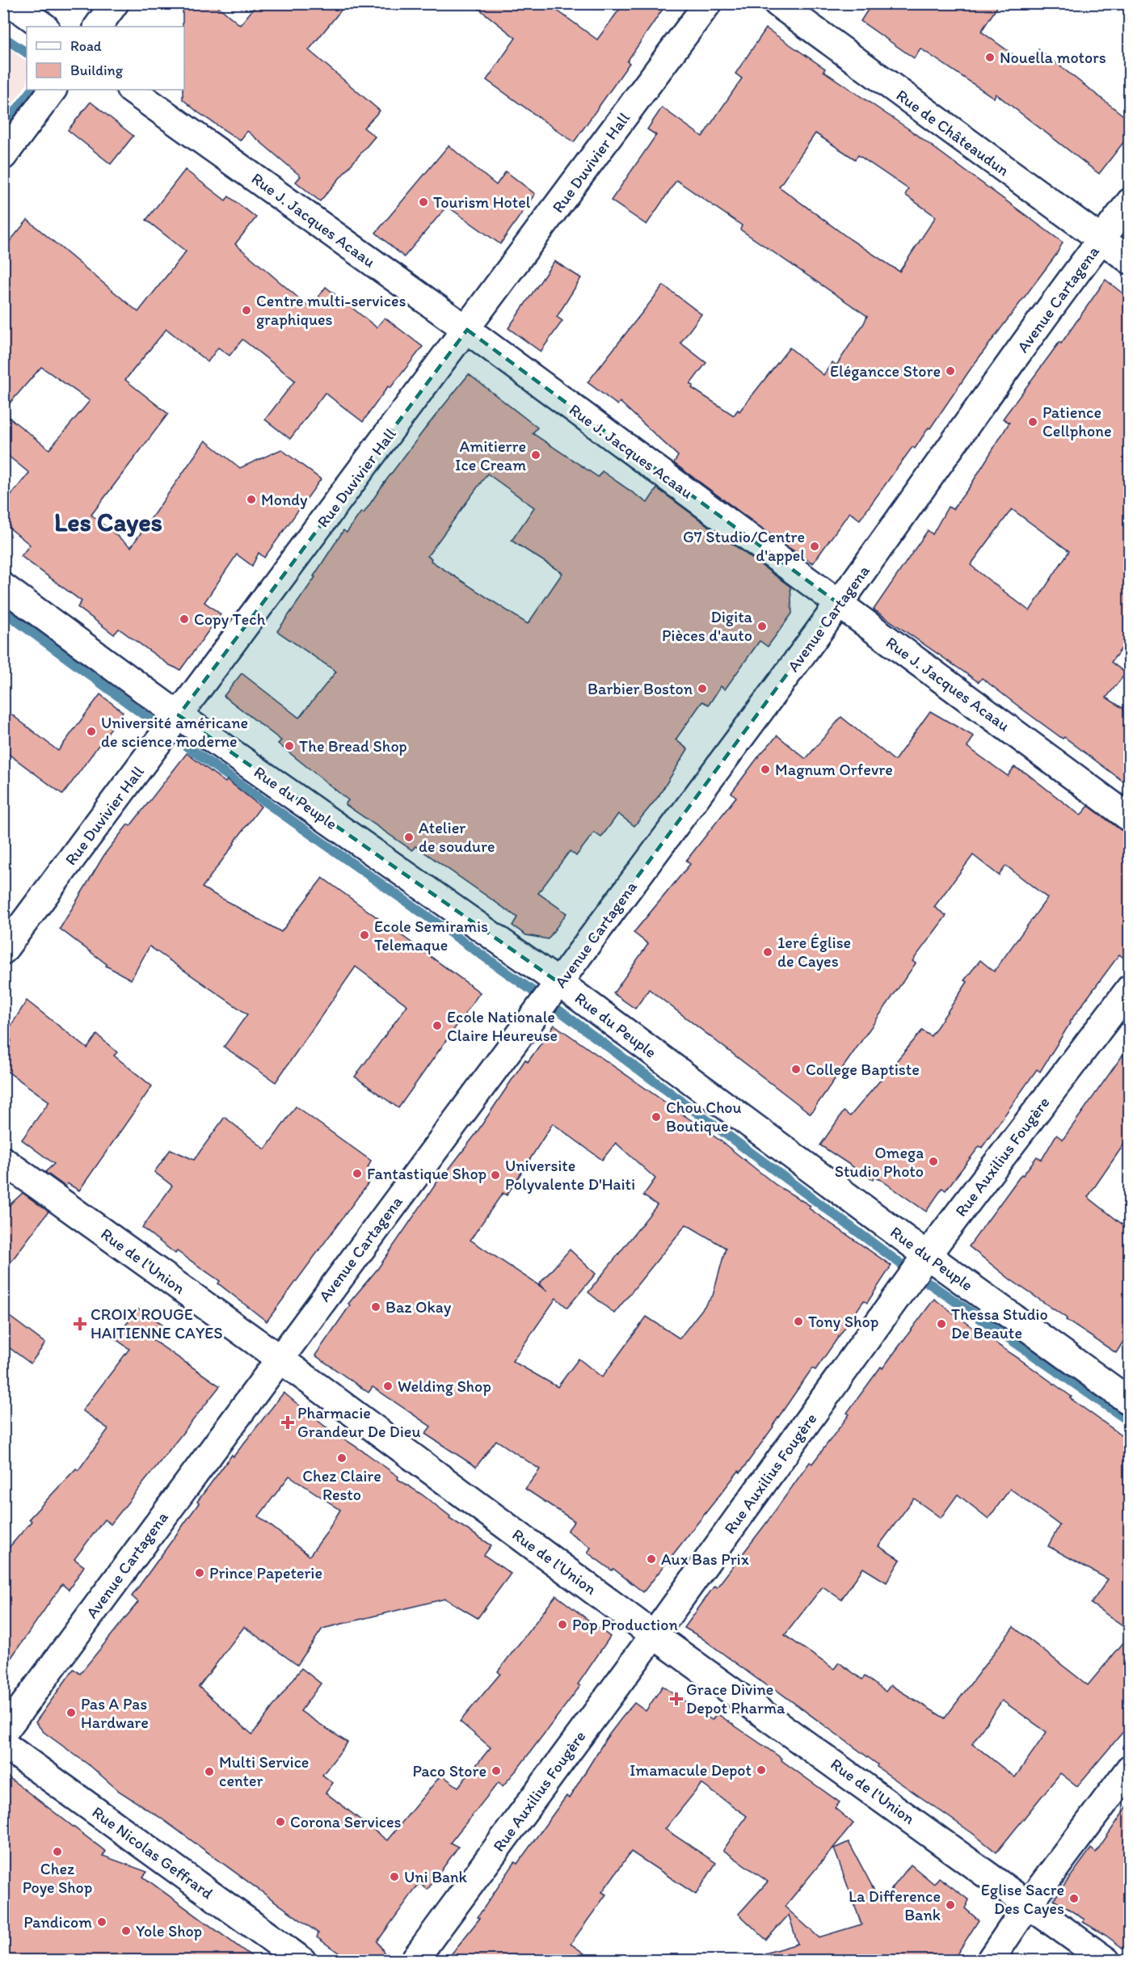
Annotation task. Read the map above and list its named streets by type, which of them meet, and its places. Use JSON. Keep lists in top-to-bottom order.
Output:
{
  "streets": {
    "street": [
      "Rue de Châteaudun",
      "Rue Duvivier Hall",
      "Rue J. Jacques Acaau",
      "Avenue Cartagena",
      "Rue du Peuple",
      "Rue Auxilius Fougère",
      "Rue de l'Union",
      "Rue Nicolas Geffrard"
    ]
  },
  "crossings": [
    ["Rue de Châteaudun", "Avenue Cartagena"],
    ["Rue Duvivier Hall", "Rue J. Jacques Acaau"],
    ["Rue Duvivier Hall", "Rue du Peuple"],
    ["Rue J. Jacques Acaau", "Avenue Cartagena"],
    ["Avenue Cartagena", "Rue du Peuple"],
    ["Avenue Cartagena", "Rue de l'Union"],
    ["Rue du Peuple", "Rue Auxilius Fougère"],
    ["Rue Auxilius Fougère", "Rue de l'Union"]
  ],
  "districts": ["Les Cayes"],
  "places": {
    "other": [
      "Nouella motors",
      "Tourism Hotel",
      "Centre multi-services graphiques",
      "Elégancce Store",
      "Patience Cellphone",
      "Amitierre Ice Cream",
      "Mondy",
      "G7 Studio/Centre d'appel",
      "Copy Tech",
      "Digita Pièces d'auto",
      "Barbier Boston",
      "Université américane de science moderne",
      "The Bread Shop",
      "Magnum Orfevre",
      "Atelier de soudure",
      "Ecole Semiramis Telemaque",
      "1ere Église de Cayes",
      "Ecole Nationale Claire Heureuse",
      "College Baptiste",
      "Chou Chou Boutique",
      "Omega Studio Photo",
      "Fantastique Shop",
      "Universite Polyvalente D'Haiti",
      "Baz Okay",
      "Tony Shop",
      "Thessa Studio De Beaute",
      "Welding Shop",
      "Chez Claire Resto",
      "Aux Bas Prix",
      "Prince Papeterie",
      "Pop Production",
      "Pas A Pas Hardware",
      "Imamacule Depot",
      "Paco Store",
      "Multi Service center",
      "Corona Services",
      "Chez Poye Shop",
      "Uni Bank",
      "Eglise Sacre Des Cayes",
      "La Difference Bank",
      "Pandicom",
      "Yole Shop"
    ],
    "health": ["CROIX ROUGE HAITIENNE CAYES", "Pharmacie Grandeur De Dieu", "Grace Divine Depot Pharma"]
  },
  "legend": ["Road", "Building"]
}
